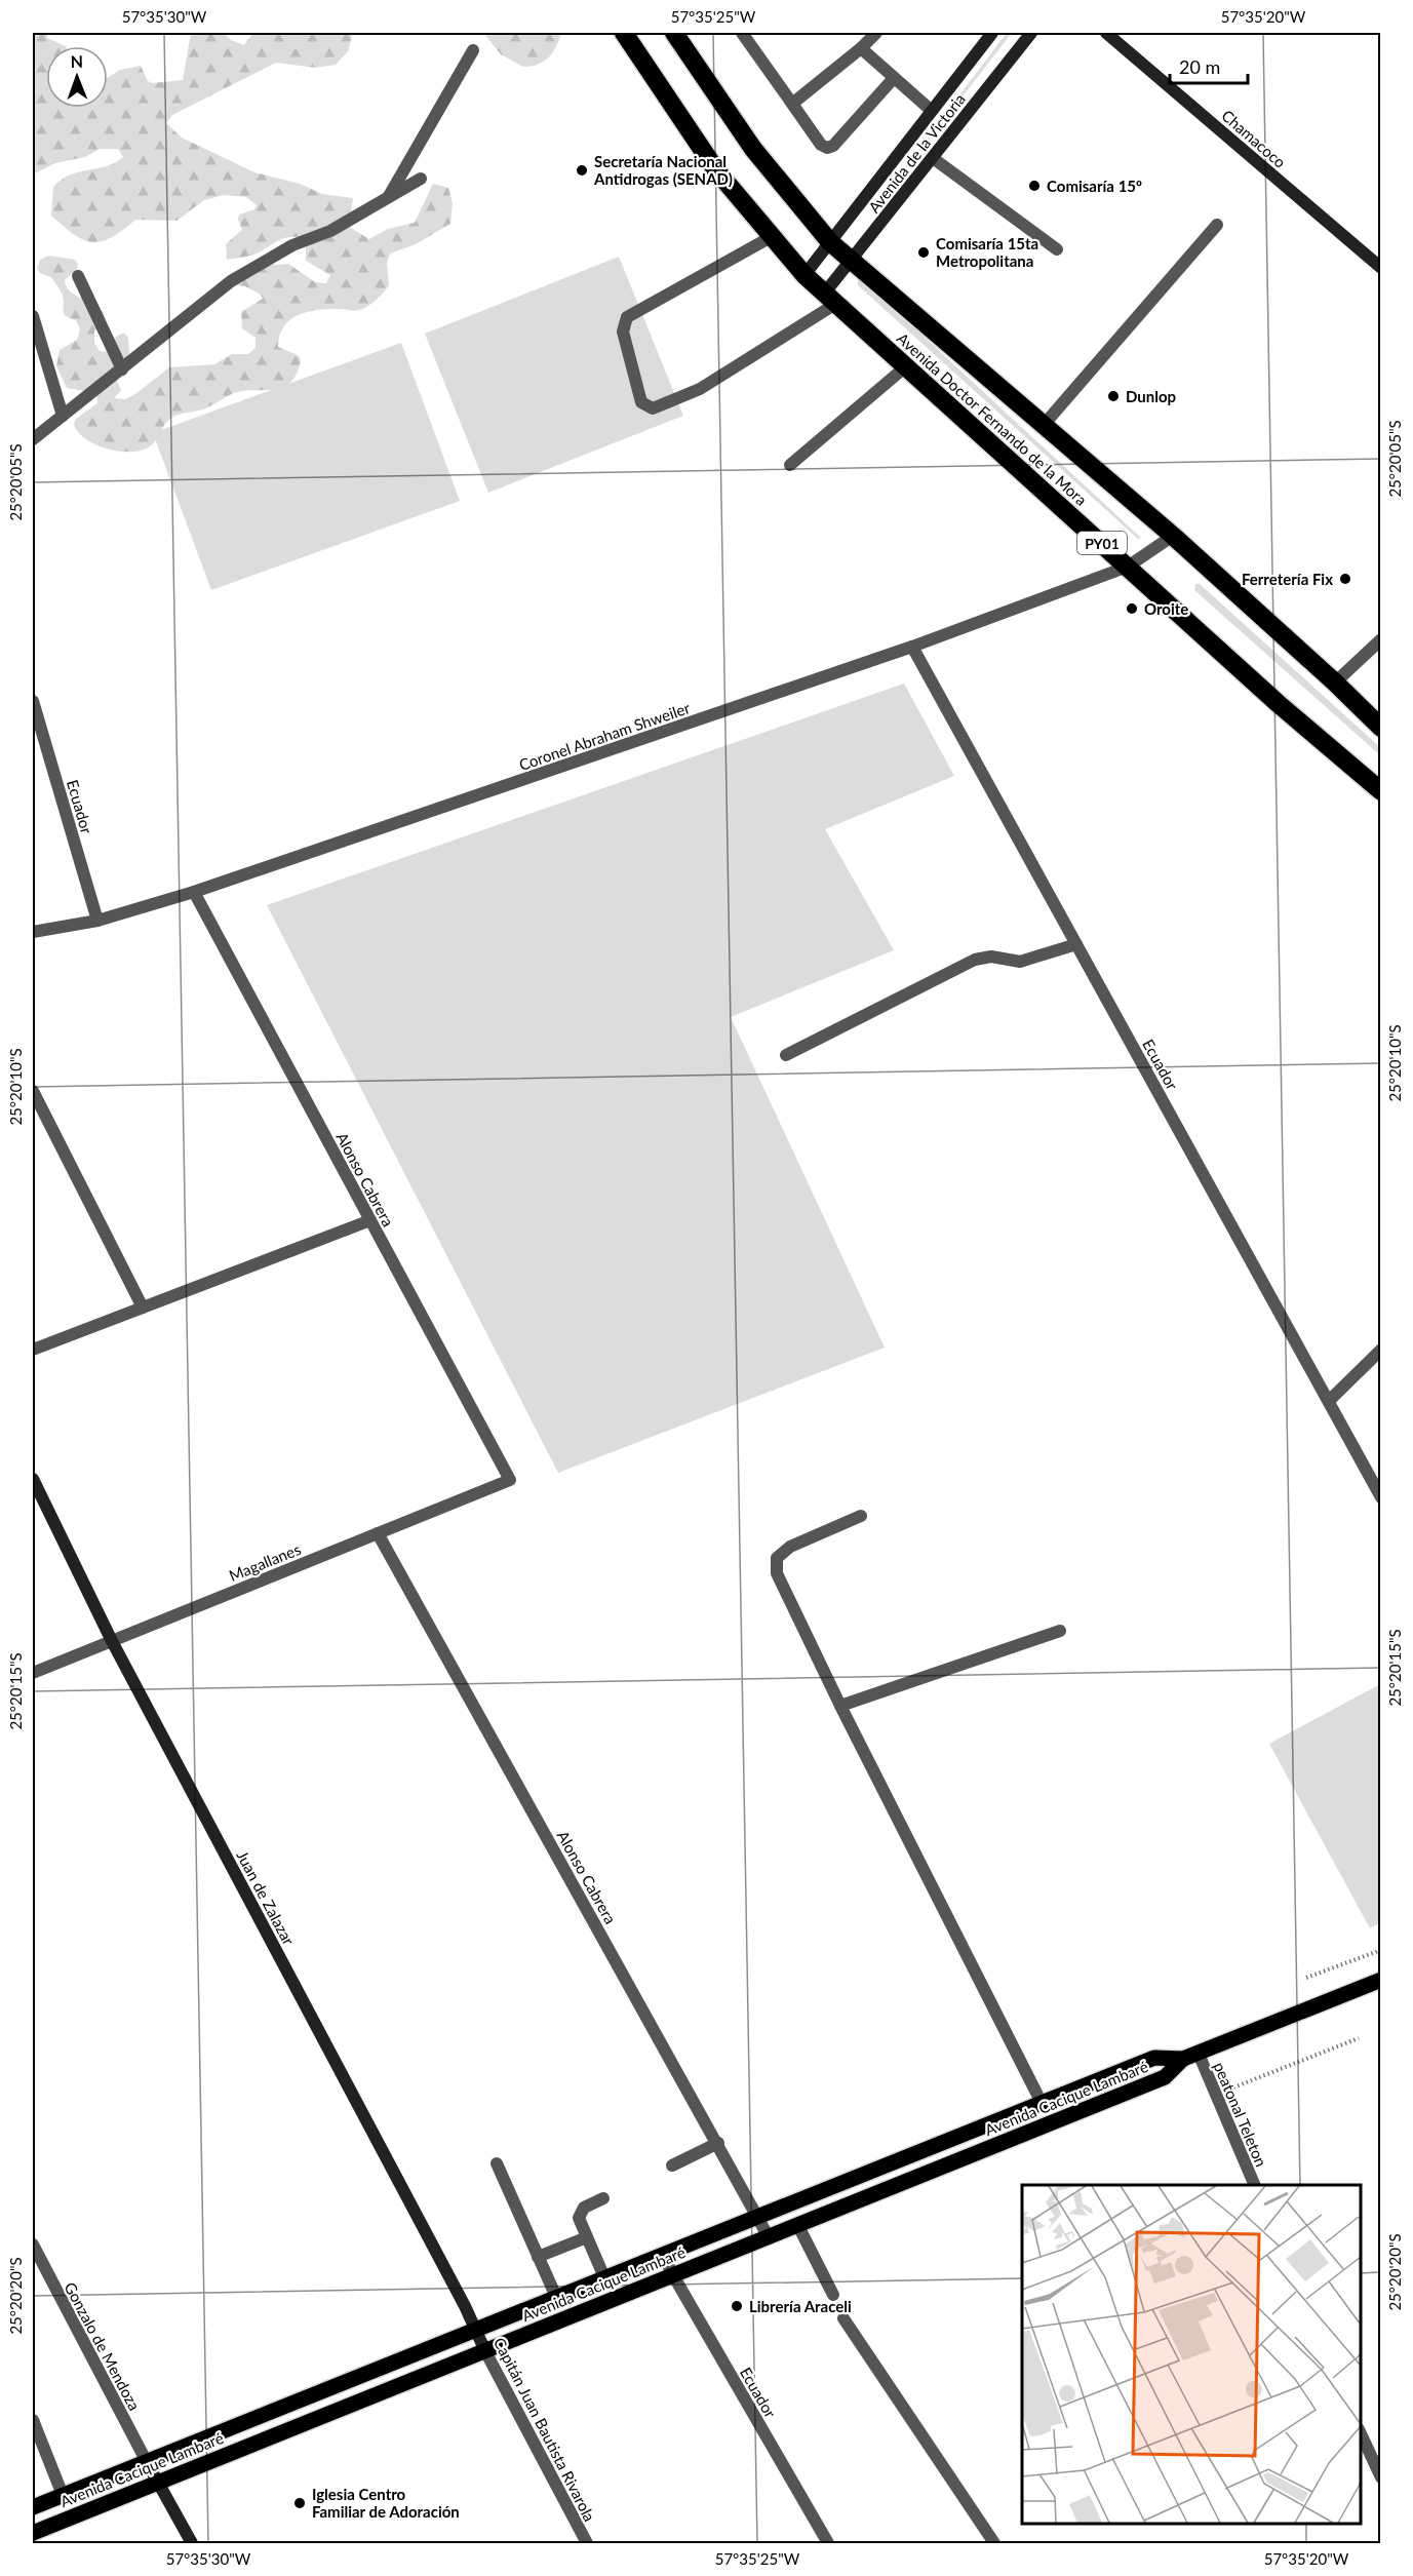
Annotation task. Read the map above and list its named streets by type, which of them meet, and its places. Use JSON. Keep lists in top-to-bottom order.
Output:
{
  "streets": {
    "highway": ["Avenida Doctor Fernando de la Mora", "PY01"],
    "main road": ["Avenida Cacique Lambaré"],
    "street": [
      "Chamacoco",
      "Avenida de la Victoria",
      "Coronel Abraham Shweiler",
      "Ecuador",
      "Alonso Cabrera",
      "Magallanes",
      "Juan de Zalazar",
      "peatonal Teleton",
      "Gonzalo de Mendoza",
      "Capitán Juan Bautista Rivarola"
    ]
  },
  "crossings": [
    ["Avenida de la Victoria", "Avenida Doctor Fernando de la Mora"],
    ["Avenida Doctor Fernando de la Mora", "Coronel Abraham Shweiler"],
    ["Coronel Abraham Shweiler", "Ecuador"],
    ["Coronel Abraham Shweiler", "Alonso Cabrera"],
    ["Ecuador", "Avenida Cacique Lambaré"],
    ["Alonso Cabrera", "Magallanes"],
    ["Alonso Cabrera", "Avenida Cacique Lambaré"],
    ["Magallanes", "Juan de Zalazar"],
    ["Juan de Zalazar", "Avenida Cacique Lambaré"],
    ["Juan de Zalazar", "Capitán Juan Bautista Rivarola"],
    ["Avenida Cacique Lambaré", "peatonal Teleton"],
    ["Avenida Cacique Lambaré", "Gonzalo de Mendoza"],
    ["Avenida Cacique Lambaré", "Capitán Juan Bautista Rivarola"]
  ],
  "places": [
    "Secretaría Nacional Antidrogas (SENAD)",
    "Comisaría 15º",
    "Comisaría 15ta Metropolitana",
    "Dunlop",
    "Ferretería Fix",
    "Oroite",
    "Librería Araceli",
    "Iglesia Centro Familiar de Adoración"
  ],
  "scale_bar": "20 m",
  "north": "top",
  "coordinates": [
    "57°35'30\"W",
    "57°35'25\"W",
    "57°35'20\"W",
    "25°20'05\"S",
    "25°20'10\"S",
    "25°20'15\"S",
    "25°20'20\"S"
  ]
}
